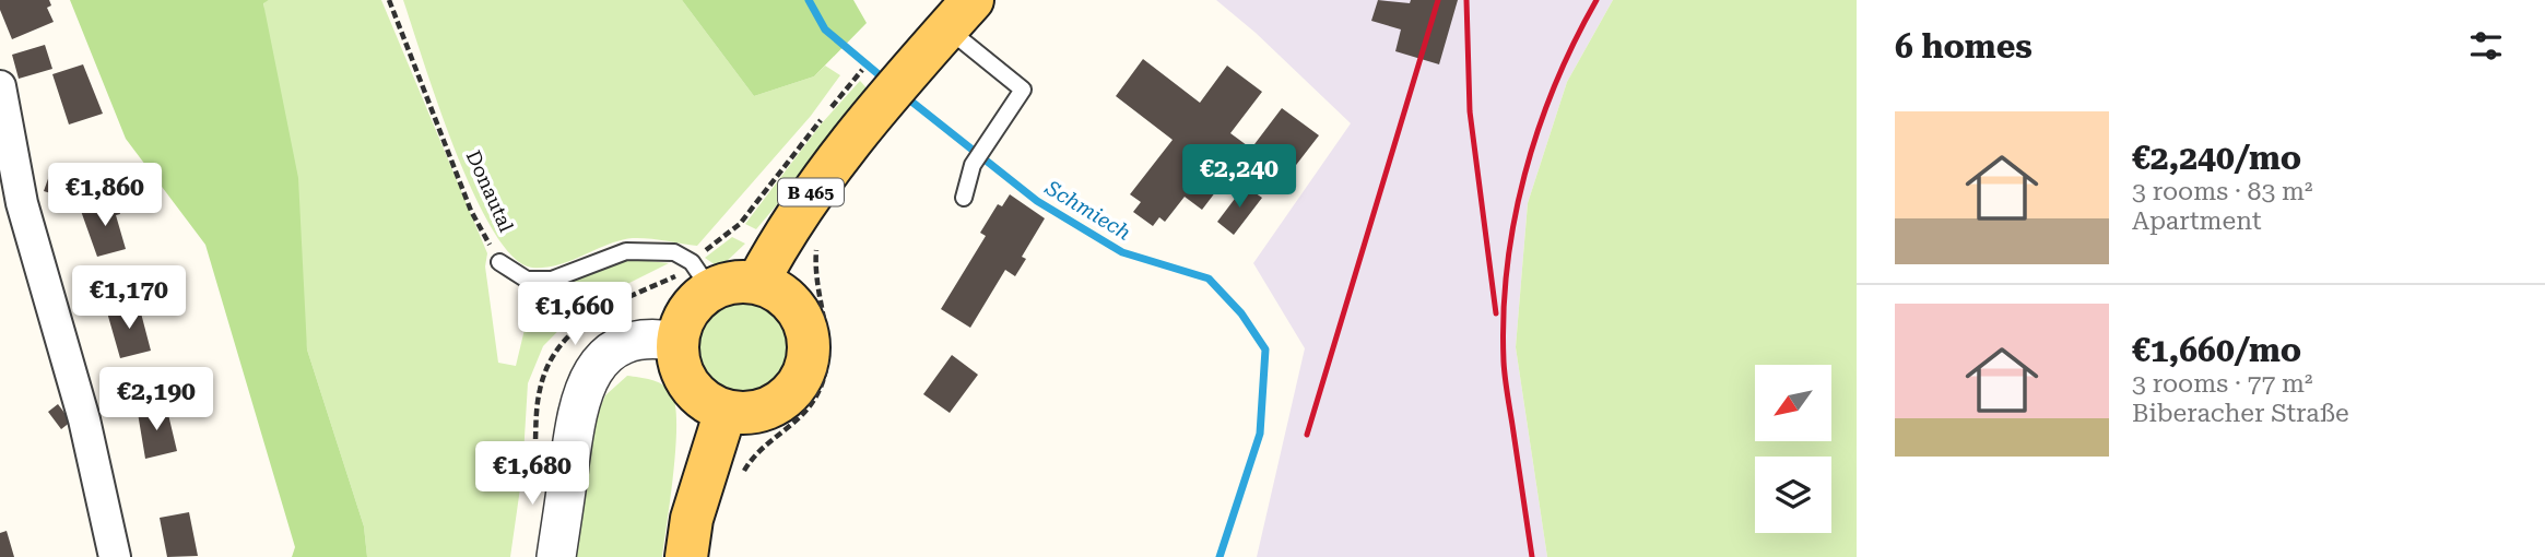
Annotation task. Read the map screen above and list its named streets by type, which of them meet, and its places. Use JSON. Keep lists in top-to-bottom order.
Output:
{
  "streets": {
    "main road": ["B 465"],
    "lane": ["Donautal"]
  },
  "crossings": [
    ["Donautal", "B 465"]
  ],
  "water": ["Schmiech"],
  "north": "bottom left",
  "page": {
    "heading": "6 homes",
    "list": [
      {
        "name": "€2,240/mo",
        "note": "3 rooms · 83 m² · Apartment"
      },
      {
        "name": "€1,660/mo",
        "note": "3 rooms · 77 m² · Biberacher Straße"
      }
    ],
    "price": [
      "€2,240",
      "€1,860",
      "€1,170",
      "€1,660",
      "€2,190",
      "€1,680"
    ]
  }
}
